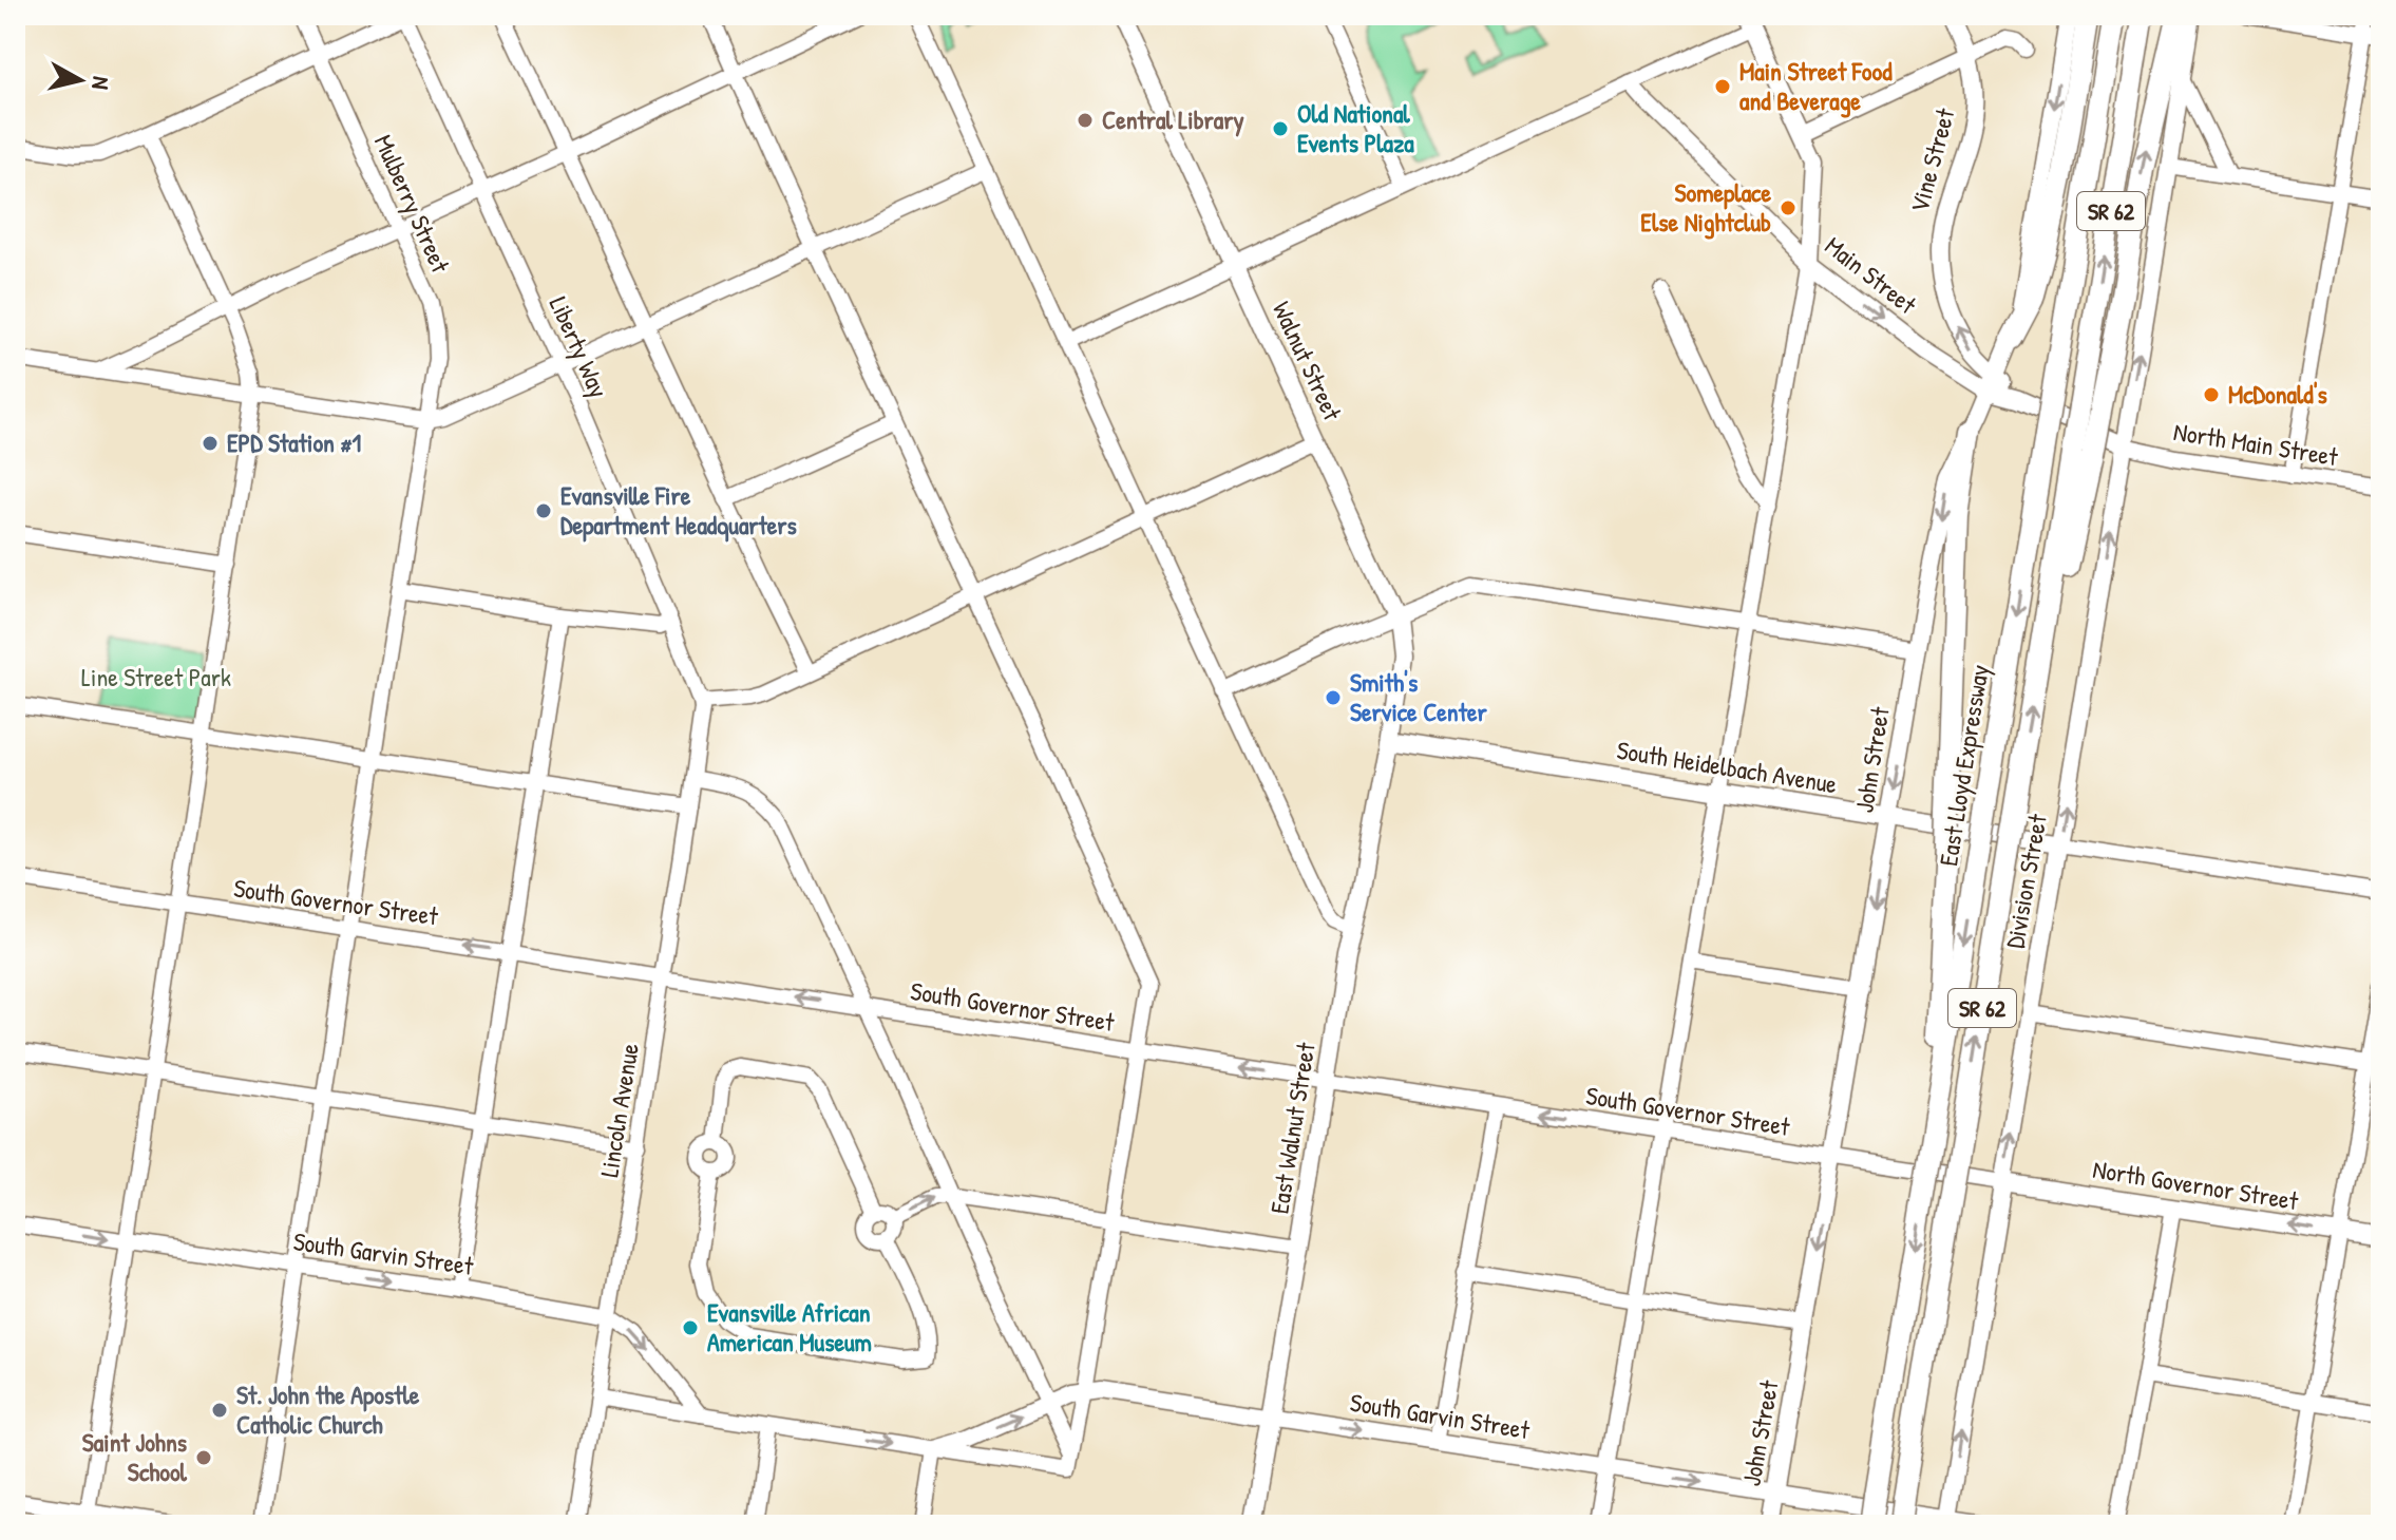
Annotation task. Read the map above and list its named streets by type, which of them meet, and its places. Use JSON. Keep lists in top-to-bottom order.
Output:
{
  "streets": {
    "highway": ["SR 62", "East Lloyd Expressway"],
    "main road": [
      "Vine Street",
      "Main Street",
      "Walnut Street",
      "John Street",
      "South Heidelbach Avenue",
      "Division Street",
      "East Walnut Street",
      "North Governor Street",
      "South Garvin Street"
    ],
    "street": [
      "Mulberry Street",
      "Liberty Way",
      "North Main Street",
      "South Governor Street",
      "Lincoln Avenue"
    ]
  },
  "crossings": [
    ["Vine Street", "Main Street"],
    ["Vine Street", "John Street"],
    ["Mulberry Street", "South Governor Street"],
    ["Mulberry Street", "South Garvin Street"],
    ["Main Street", "North Main Street"],
    ["Main Street", "John Street"],
    ["Main Street", "Division Street"],
    ["Liberty Way", "Lincoln Avenue"],
    ["Walnut Street", "South Heidelbach Avenue"],
    ["Walnut Street", "East Walnut Street"],
    ["North Main Street", "Division Street"],
    ["John Street", "South Heidelbach Avenue"],
    ["John Street", "South Governor Street"],
    ["John Street", "South Garvin Street"],
    ["South Heidelbach Avenue", "Division Street"],
    ["South Heidelbach Avenue", "East Walnut Street"],
    ["Division Street", "South Governor Street"],
    ["Division Street", "North Governor Street"],
    ["Division Street", "South Garvin Street"],
    ["South Governor Street", "Lincoln Avenue"],
    ["South Governor Street", "East Walnut Street"],
    ["South Governor Street", "North Governor Street"],
    ["Lincoln Avenue", "South Garvin Street"],
    ["East Walnut Street", "South Garvin Street"]
  ],
  "one_way": [
    "Main Street",
    "John Street",
    "Division Street",
    "South Governor Street",
    "North Governor Street",
    "South Garvin Street"
  ],
  "parks": ["Line Street Park"],
  "places": [
    "Main Street Food and Beverage",
    "Central Library",
    "Old National Events Plaza",
    "Someplace Else Nightclub",
    "McDonald's",
    "EPD Station #1",
    "Evansville Fire Department Headquarters",
    "Smith's Service Center",
    "Evansville African American Museum",
    "St. John the Apostle Catholic Church",
    "Saint Johns School"
  ],
  "north": "right"
}
